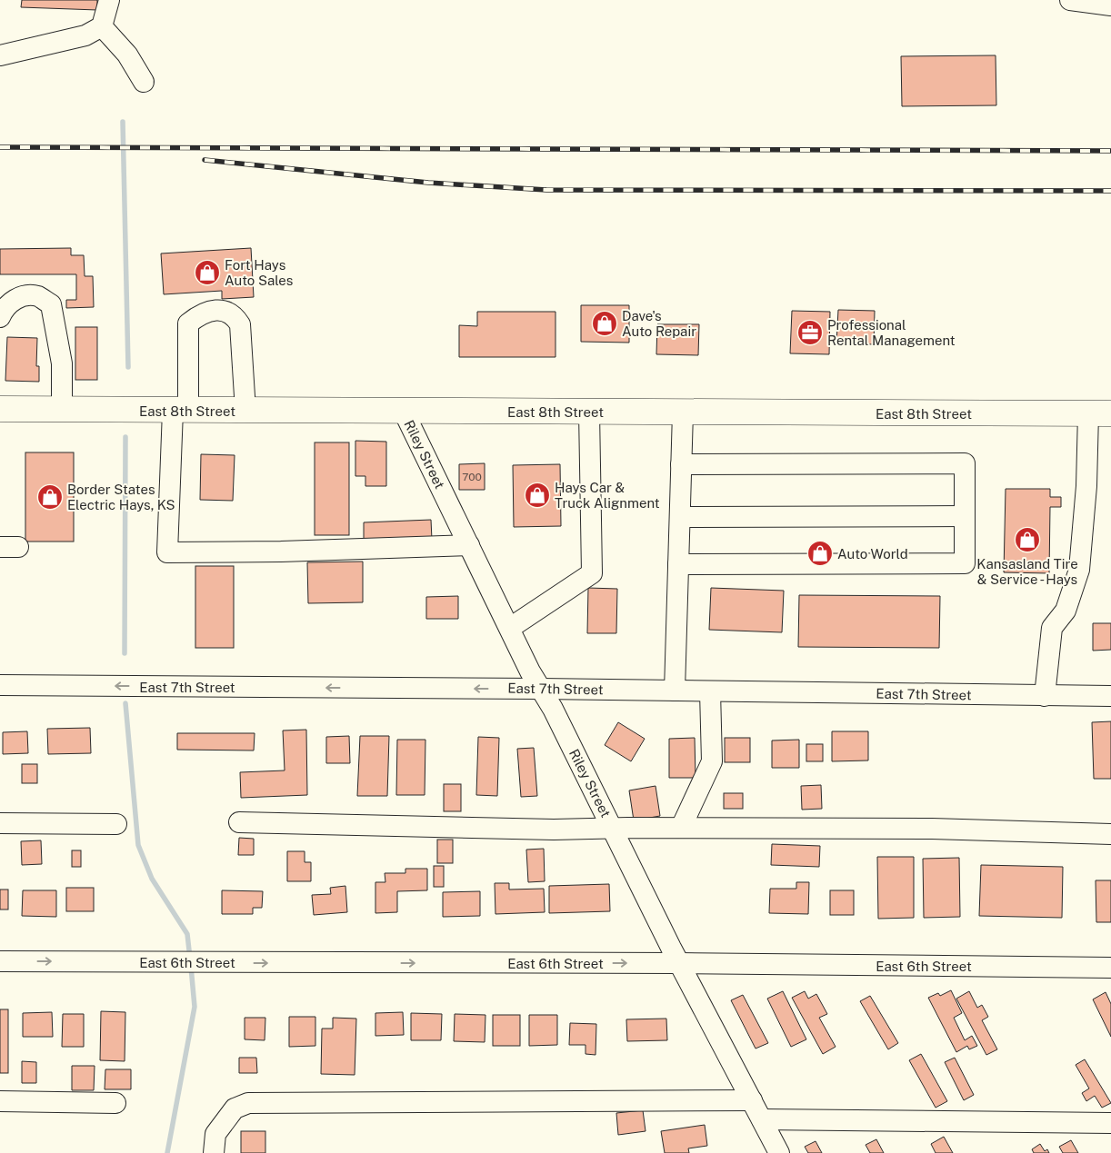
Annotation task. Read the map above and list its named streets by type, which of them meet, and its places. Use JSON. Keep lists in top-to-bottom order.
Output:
{
  "streets": {
    "main road": ["East 8th Street"],
    "street": ["Riley Street", "East 7th Street", "East 6th Street"]
  },
  "crossings": [
    ["East 8th Street", "Riley Street"],
    ["Riley Street", "East 7th Street"],
    ["Riley Street", "East 6th Street"]
  ],
  "places": {
    "shop": [
      "Fort Hays Auto Sales",
      "Dave's Auto Repair",
      "Hays Car & Truck Alignment",
      "Border States Electric Hays, KS",
      "Kansasland Tire & Service - Hays",
      "Auto World"
    ],
    "office": ["Professional Rental Management"]
  },
  "house_numbers": ["700"]
}
